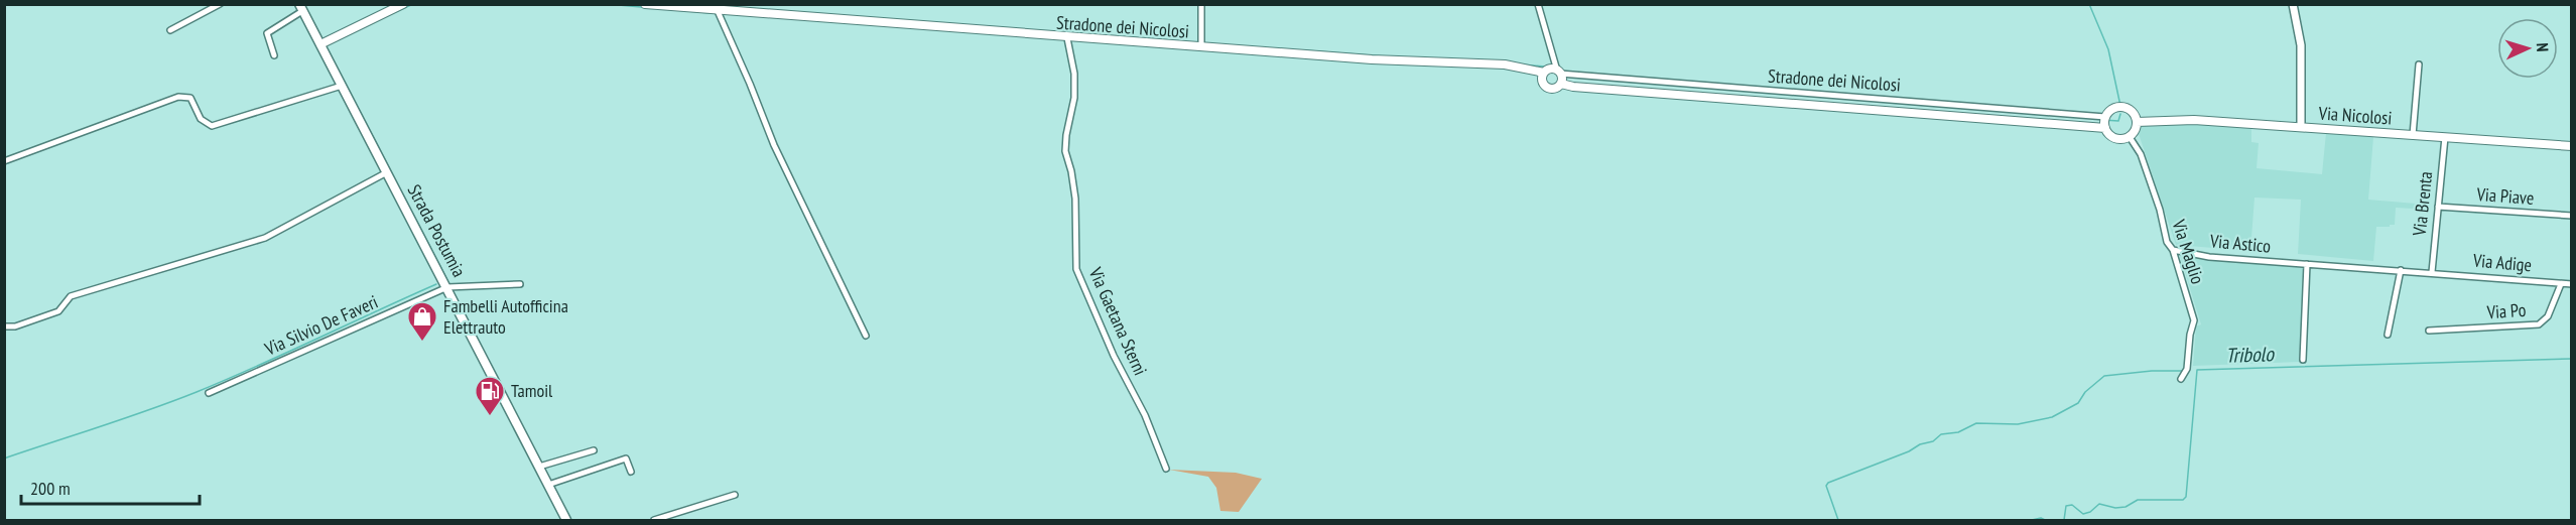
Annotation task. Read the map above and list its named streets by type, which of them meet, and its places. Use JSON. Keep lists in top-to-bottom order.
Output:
{
  "streets": {
    "main road": ["Stradone dei Nicolosi", "Via Nicolosi", "Strada Postumia"],
    "street": [
      "Via Piave",
      "Via Brenta",
      "Via Astico",
      "Via Maglio",
      "Via Adige",
      "Via Po",
      "Via Gaetana Sterni",
      "Via Silvio De Faveri"
    ]
  },
  "crossings": [
    ["Stradone dei Nicolosi", "Via Nicolosi"],
    ["Stradone dei Nicolosi", "Via Maglio"],
    ["Stradone dei Nicolosi", "Via Gaetana Sterni"],
    ["Via Nicolosi", "Via Brenta"],
    ["Via Nicolosi", "Via Maglio"],
    ["Via Piave", "Via Brenta"],
    ["Via Brenta", "Via Astico"],
    ["Via Brenta", "Via Adige"],
    ["Strada Postumia", "Via Silvio De Faveri"],
    ["Via Astico", "Via Maglio"],
    ["Via Astico", "Via Adige"],
    ["Via Adige", "Via Po"]
  ],
  "water": ["Tribolo"],
  "places": {
    "shop": ["Fambelli Autofficina Elettrauto"],
    "fuel station": ["Tamoil"]
  },
  "scale_bar": "200 m",
  "north": "right"
}
